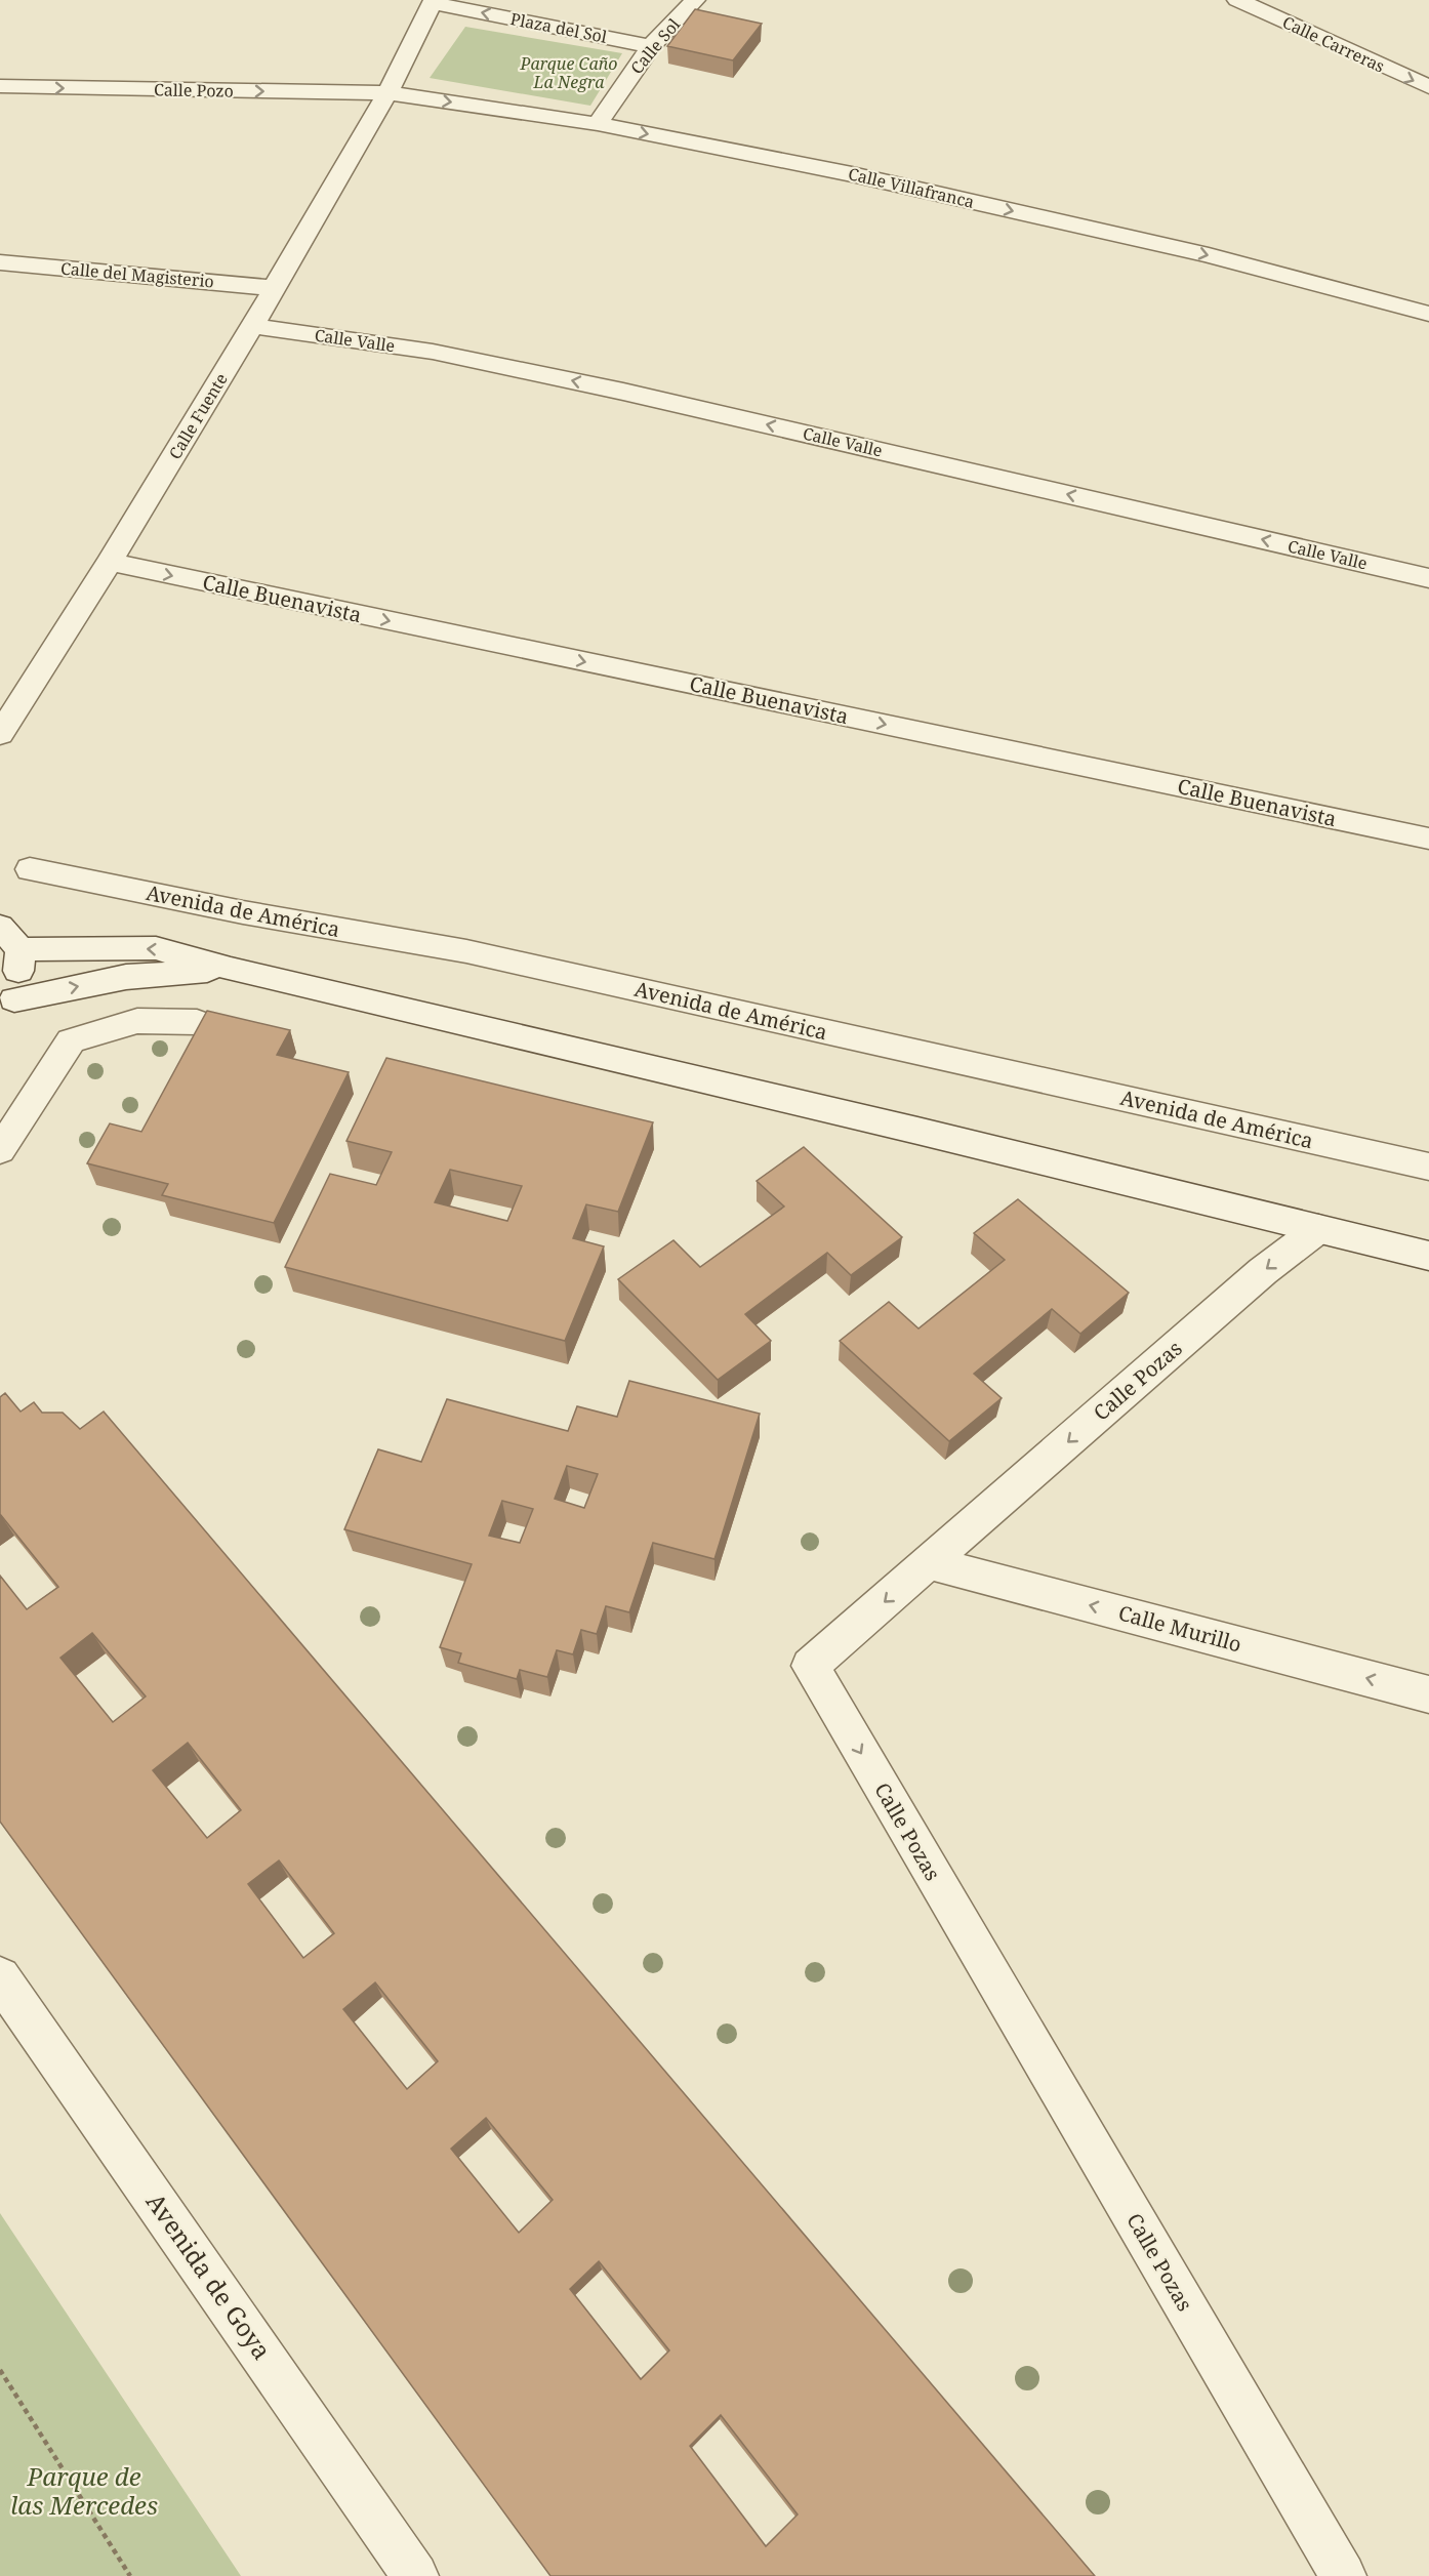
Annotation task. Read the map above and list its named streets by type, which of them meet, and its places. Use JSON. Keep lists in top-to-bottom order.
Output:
{
  "streets": {
    "street": [
      "Plaza del Sol",
      "Calle Carreras",
      "Calle Sol",
      "Calle Pozo",
      "Calle Villafranca",
      "Calle del Magisterio",
      "Calle Valle",
      "Calle Fuente",
      "Calle Buenavista",
      "Avenida de América",
      "Calle Pozas",
      "Calle Murillo",
      "Avenida de Goya"
    ]
  },
  "crossings": [
    ["Plaza del Sol", "Calle Sol"],
    ["Plaza del Sol", "Calle Fuente"],
    ["Calle Sol", "Calle Villafranca"],
    ["Calle Pozo", "Calle Villafranca"],
    ["Calle Pozo", "Calle Fuente"],
    ["Calle Villafranca", "Calle Fuente"],
    ["Calle del Magisterio", "Calle Fuente"],
    ["Calle Valle", "Calle Fuente"],
    ["Calle Fuente", "Calle Buenavista"],
    ["Calle Pozas", "Calle Murillo"]
  ],
  "one_way": [
    "Plaza del Sol",
    "Calle Carreras",
    "Calle Pozo",
    "Calle Villafranca",
    "Calle Valle",
    "Calle Buenavista",
    "Calle Murillo"
  ],
  "parks": ["Parque Caño La Negra", "Parque de las Mercedes"]
}
